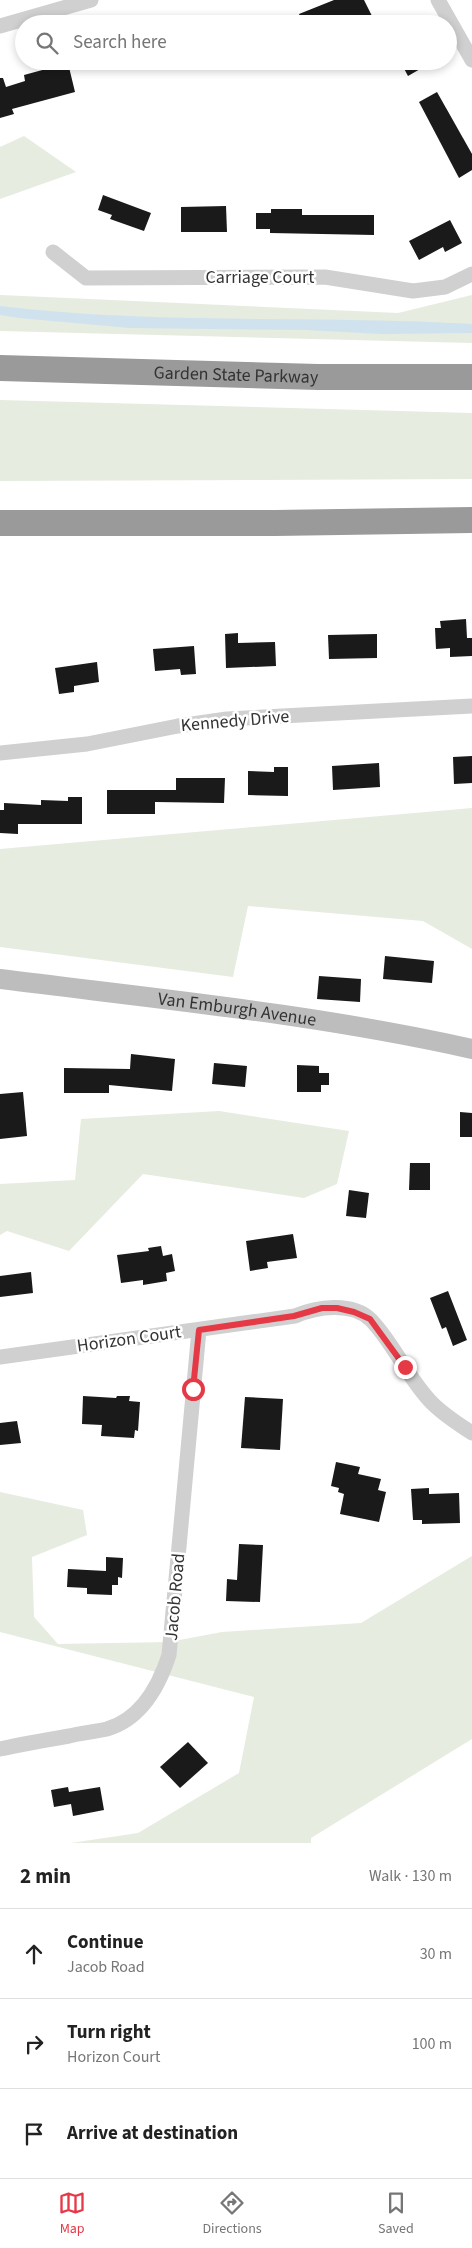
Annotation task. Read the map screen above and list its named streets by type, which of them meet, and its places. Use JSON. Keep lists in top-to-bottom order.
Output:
{
  "streets": {
    "highway": ["Garden State Parkway"],
    "main road": ["Van Emburgh Avenue"],
    "street": [
      "Carriage Court",
      "Kennedy Drive",
      "Horizon Court",
      "Jacob Road"
    ]
  },
  "crossings": [
    ["Horizon Court", "Jacob Road"]
  ],
  "page": {
    "search": "Search here",
    "heading": ["2 min", "Walk · 130 m"],
    "list": [
      ["Continue", "Jacob Road", "30 m"],
      ["Turn right", "Horizon Court", "100 m"],
      "Arrive at destination"
    ],
    "nav": ["Map", "Directions", "Saved"]
  }
}
